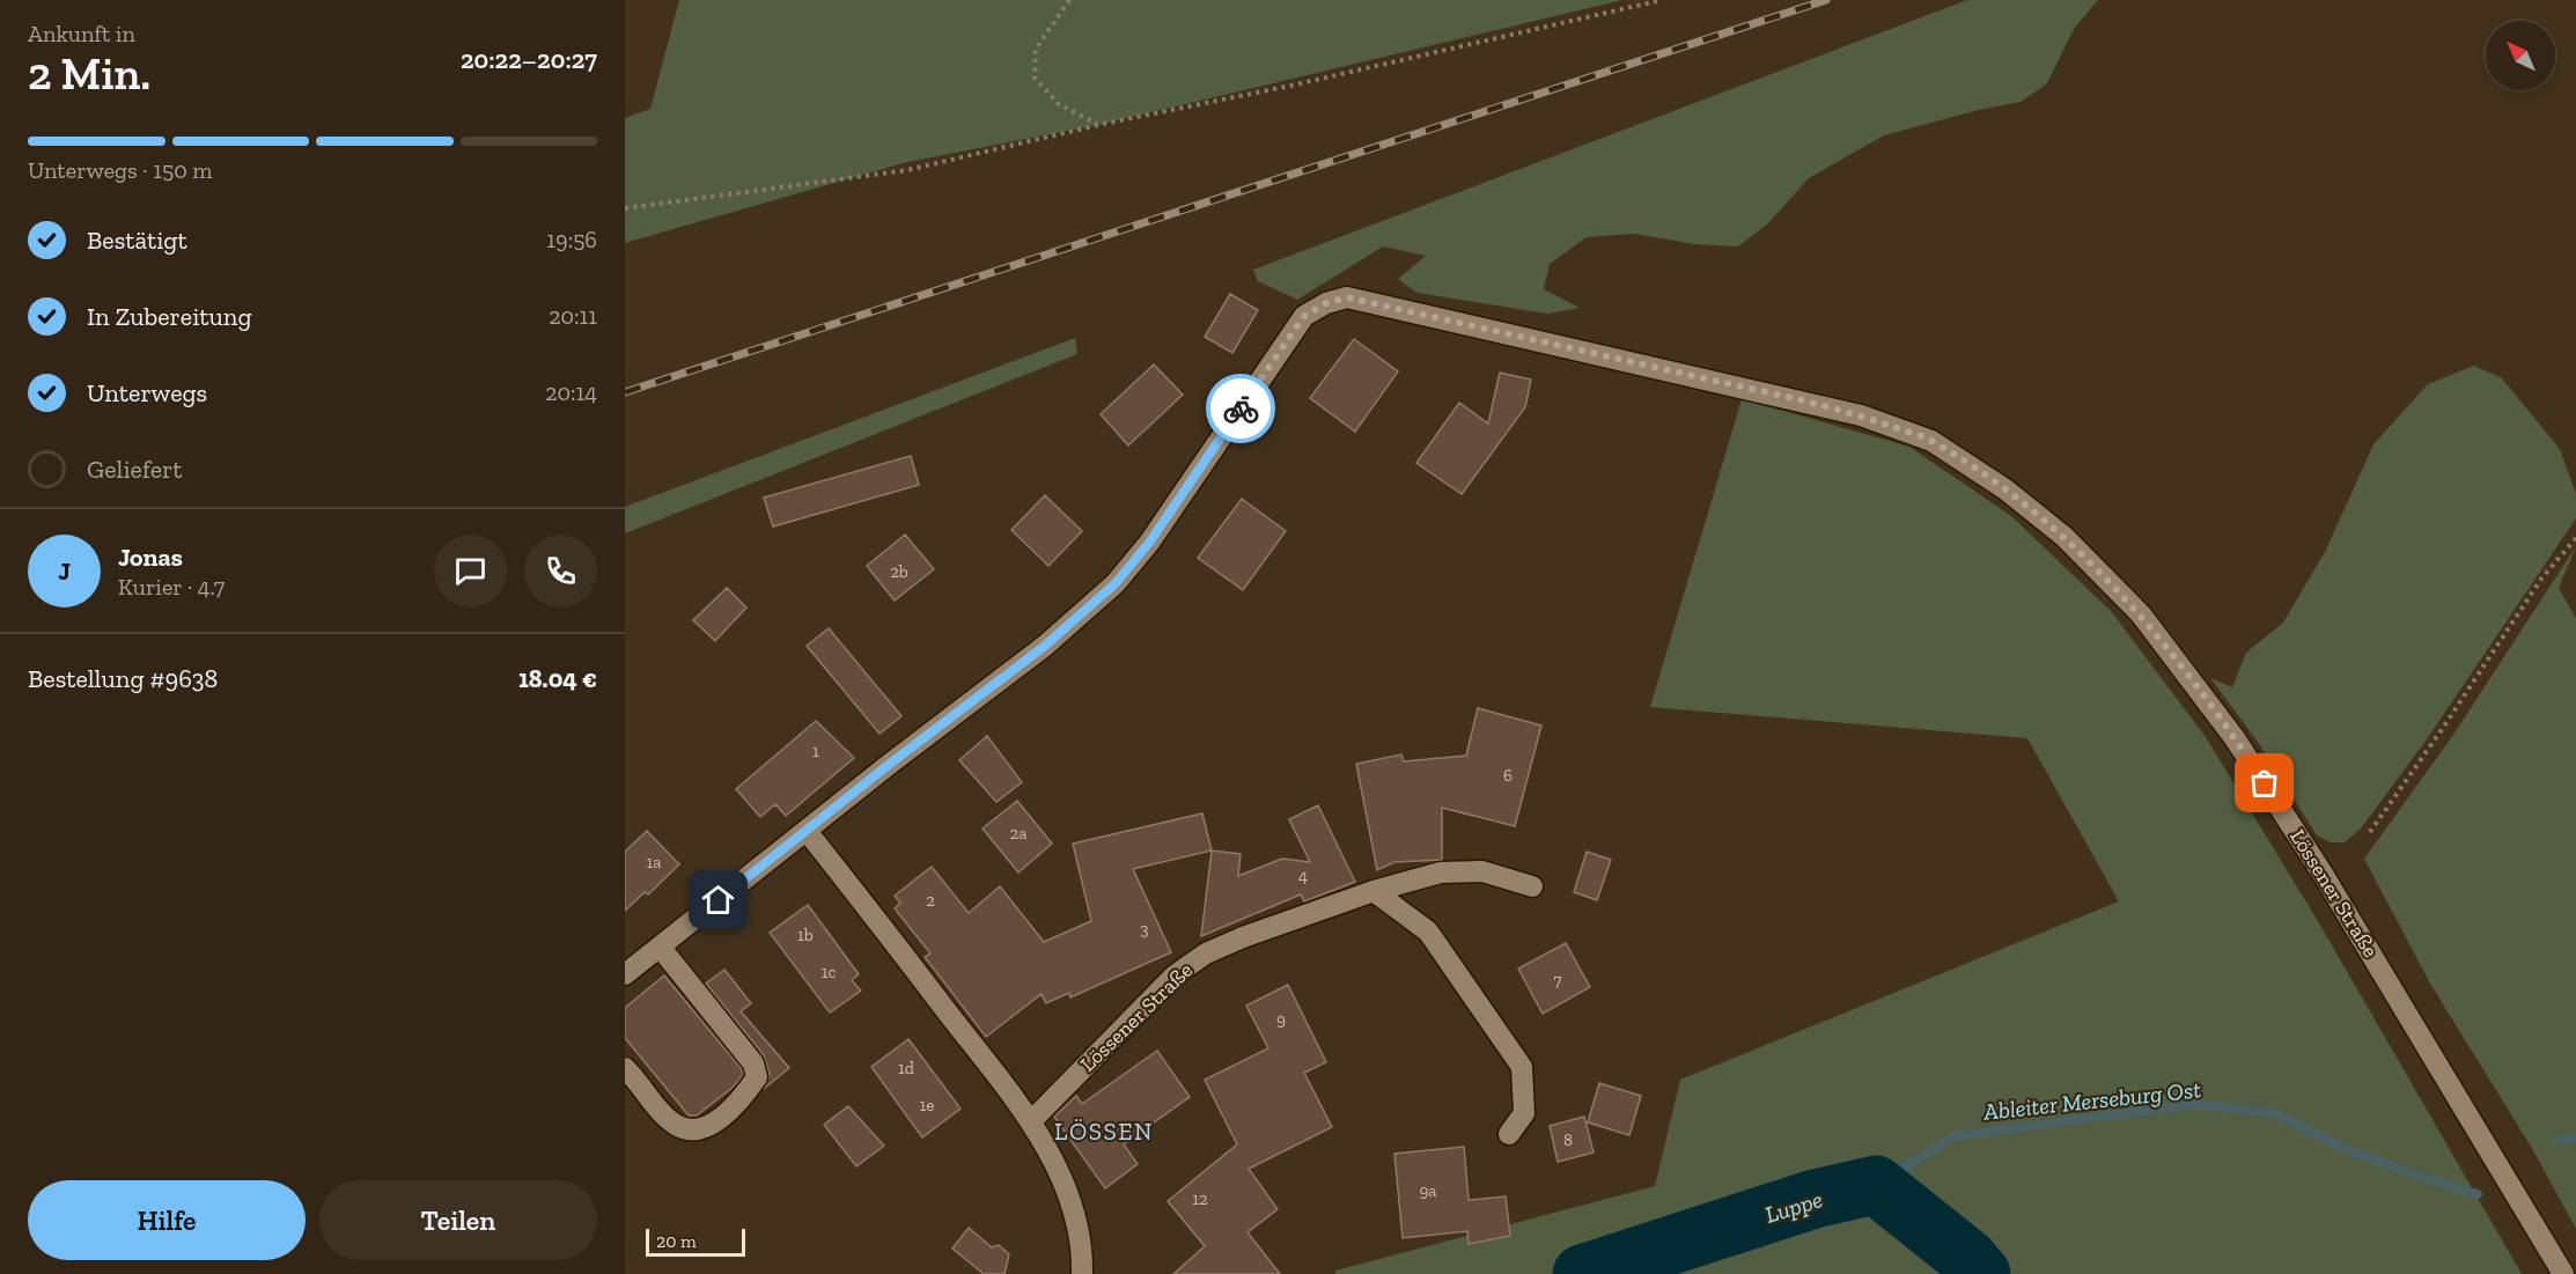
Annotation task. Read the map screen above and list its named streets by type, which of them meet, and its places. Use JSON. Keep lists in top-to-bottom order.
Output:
{
  "streets": {
    "street": ["Lössener Straße"]
  },
  "districts": ["LÖSSEN"],
  "water": ["Ableiter Merseburg Ost", "Luppe"],
  "house_numbers": [
    "2b",
    "1",
    "6",
    "2a",
    "1a",
    "4",
    "2",
    "3",
    "1b",
    "1c",
    "7",
    "9",
    "1d",
    "1e",
    "8",
    "9a",
    "12"
  ],
  "scale_bar": "20 m",
  "north": "top left",
  "page": {
    "heading": ["2 Min.", "Ankunft in", "20:22–20:27"],
    "panel": [
      "Jonas",
      "Kurier · 4.7",
      "Bestellung #9638",
      "18.04 €"
    ],
    "bar": "Unterwegs · 150 m",
    "list": [
      ["Bestätigt", "19:56"],
      ["In Zubereitung", "20:11"],
      ["Unterwegs", "20:14"],
      "Geliefert"
    ],
    "round": "J",
    "buttons": ["Hilfe", "Teilen"],
    "scale": "20 m"
  }
}
